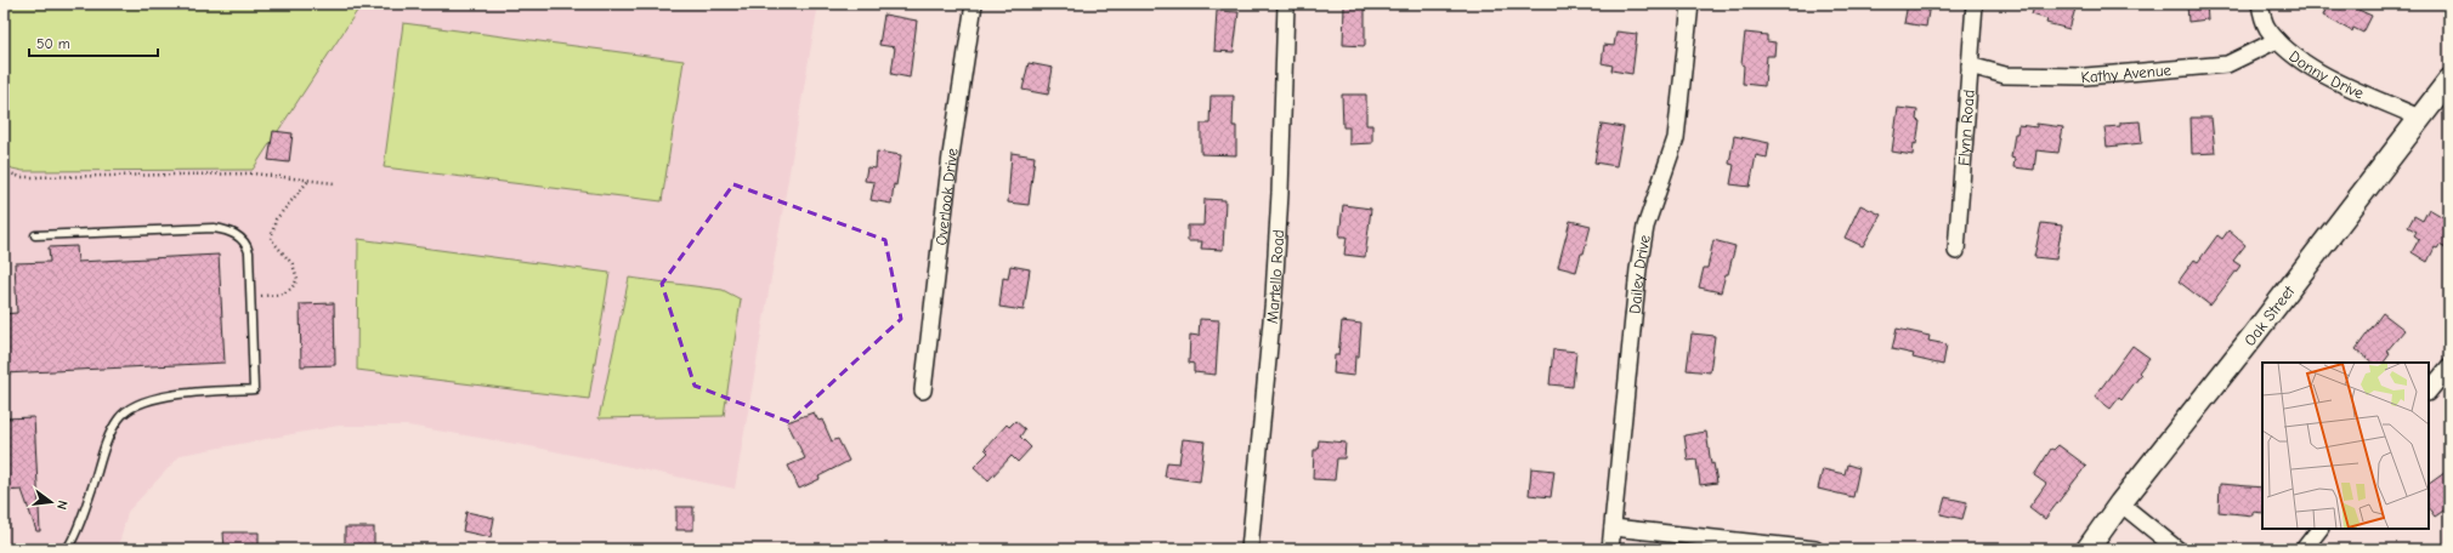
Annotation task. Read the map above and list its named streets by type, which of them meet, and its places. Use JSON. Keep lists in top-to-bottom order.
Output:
{
  "streets": {
    "main road": ["Oak Street"],
    "street": [
      "Donny Drive",
      "Kathy Avenue",
      "Flynn Road",
      "Overlook Drive",
      "Dailey Drive",
      "Martello Road"
    ]
  },
  "crossings": [
    ["Donny Drive", "Kathy Avenue"],
    ["Donny Drive", "Oak Street"],
    ["Kathy Avenue", "Flynn Road"]
  ],
  "scale_bar": "50 m",
  "north": "right"
}
